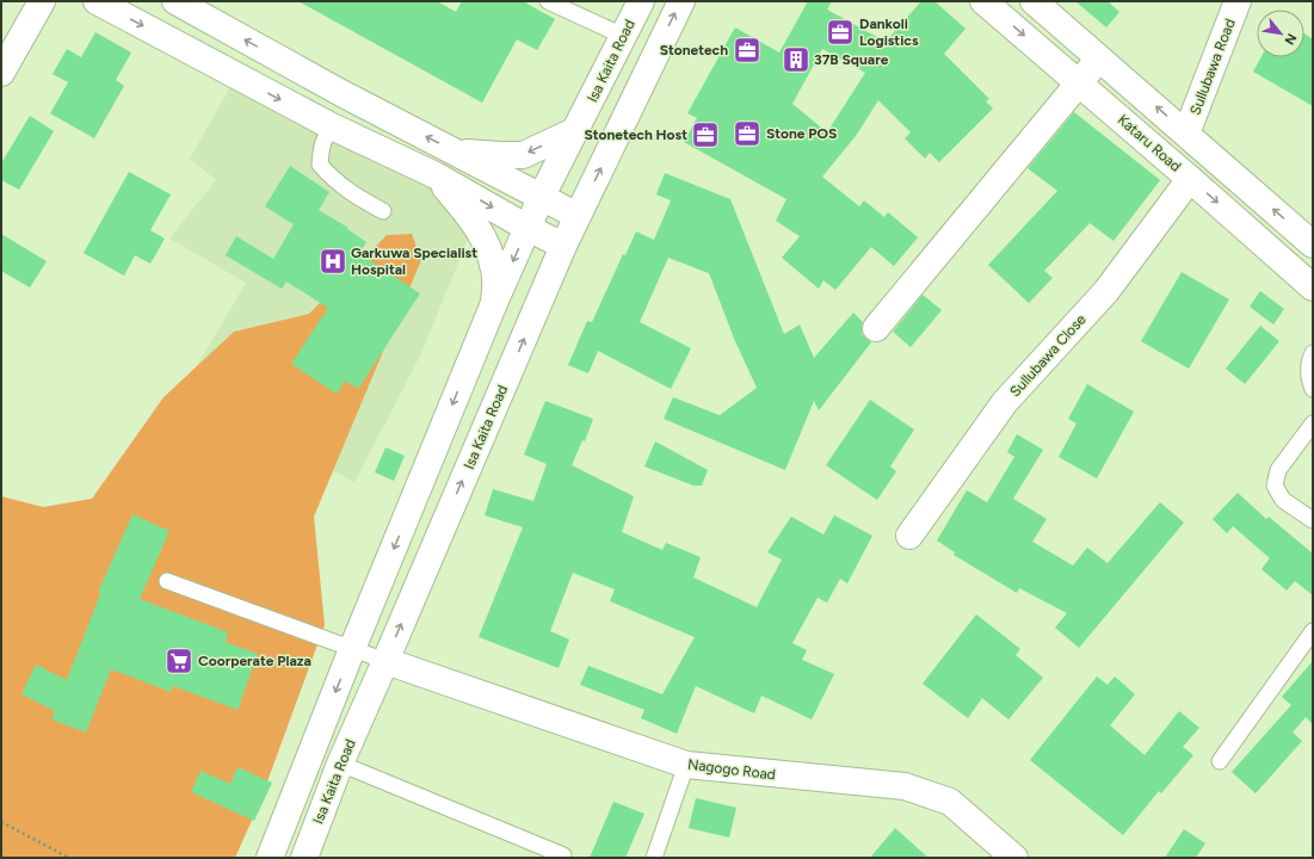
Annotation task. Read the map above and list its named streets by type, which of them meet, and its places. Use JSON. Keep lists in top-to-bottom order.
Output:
{
  "streets": {
    "street": [
      "Isa Kaita Road",
      "Sullubawa Road",
      "Kataru Road",
      "Sullubawa Close",
      "Nagogo Road"
    ]
  },
  "crossings": [
    ["Isa Kaita Road", "Nagogo Road"],
    ["Kataru Road", "Sullubawa Close"]
  ],
  "places": {
    "office": [
      "Dankoli Logistics",
      "Stonetech",
      "Stone POS",
      "Stonetech Host"
    ],
    "building": ["37B Square"],
    "hospital": ["Garkuwa Specialist Hospital"],
    "supermarket": ["Coorperate Plaza"]
  },
  "north": "bottom right"
}
